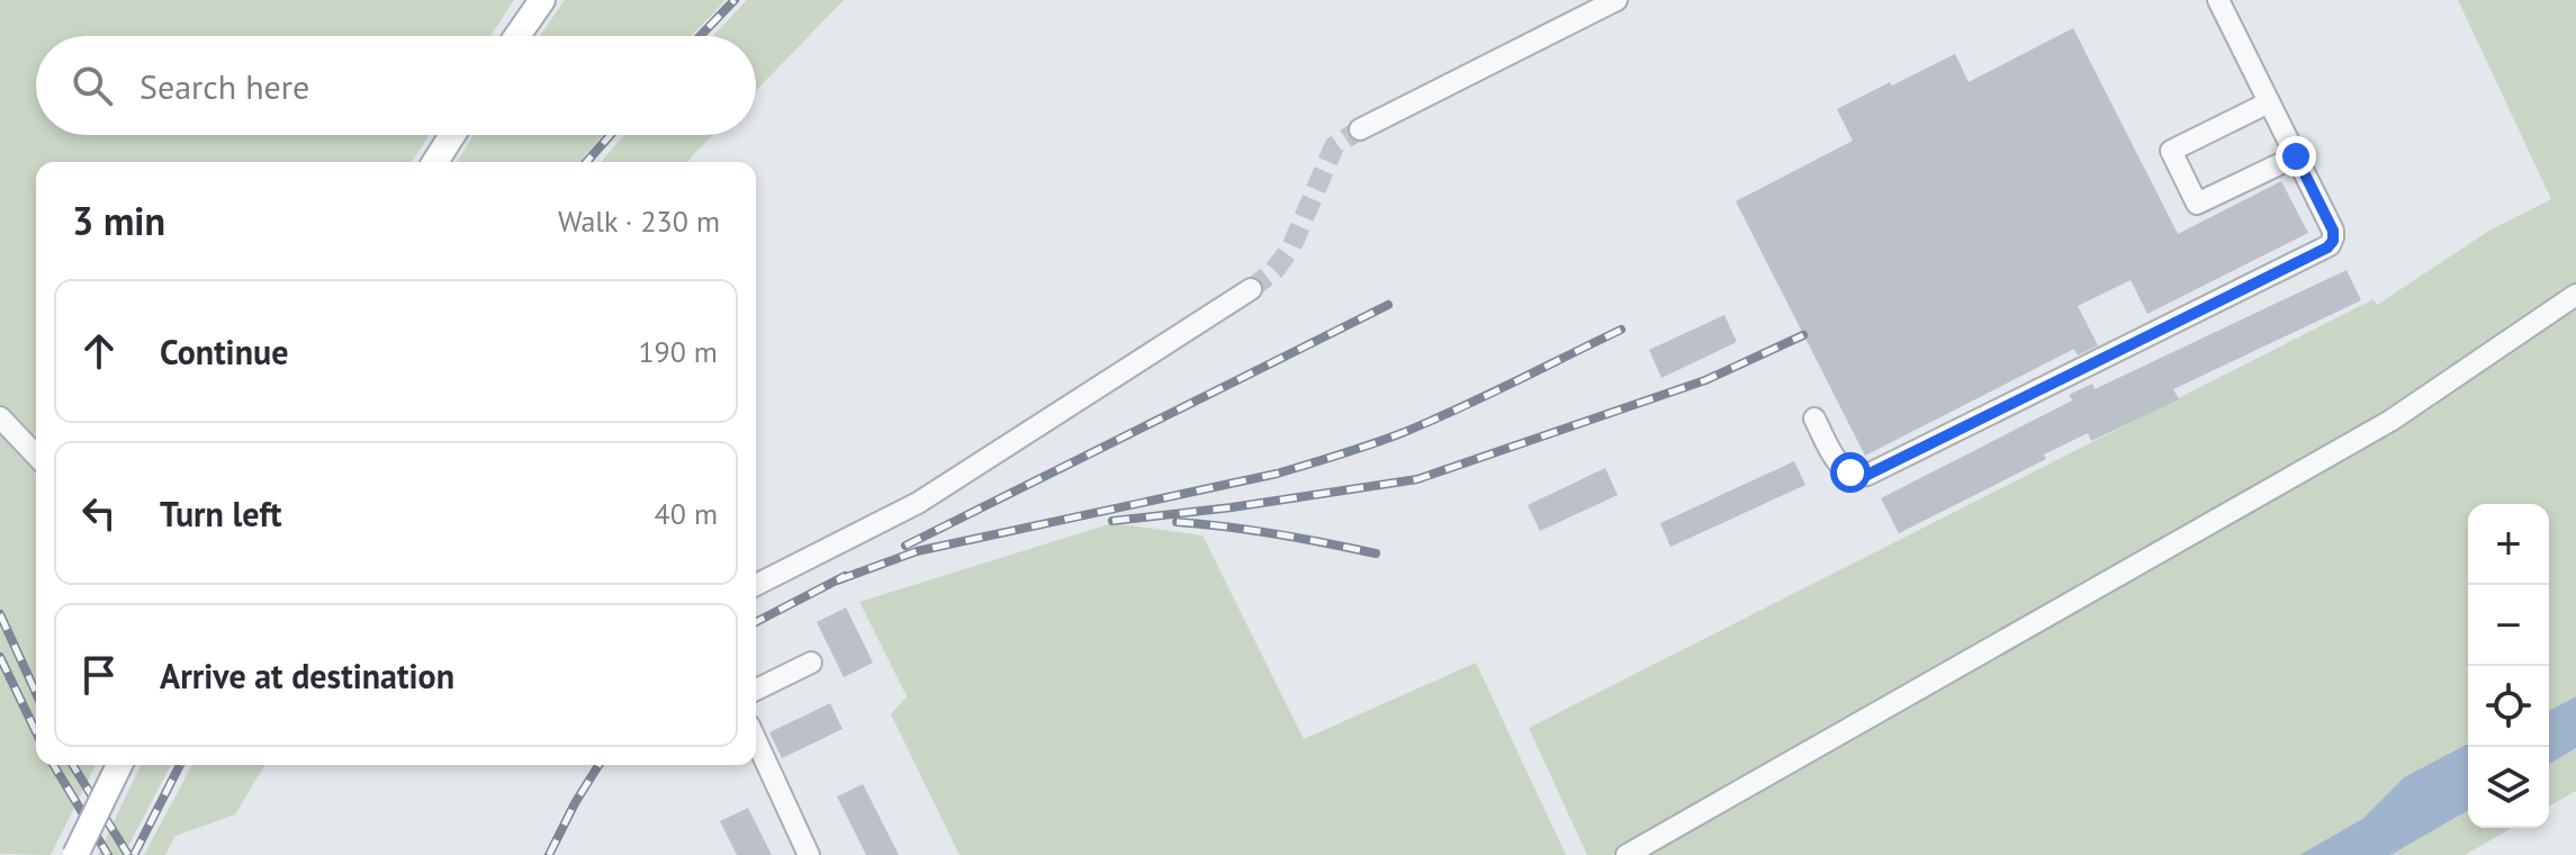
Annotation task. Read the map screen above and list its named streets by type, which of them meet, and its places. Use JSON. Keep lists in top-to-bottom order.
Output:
{
  "page": {
    "search": "Search here",
    "heading": ["3 min", "Walk · 230 m"],
    "list": [
      ["Continue", "190 m"],
      ["Turn left", "40 m"],
      "Arrive at destination"
    ],
    "map_buttons": ["+", "−"]
  }
}
